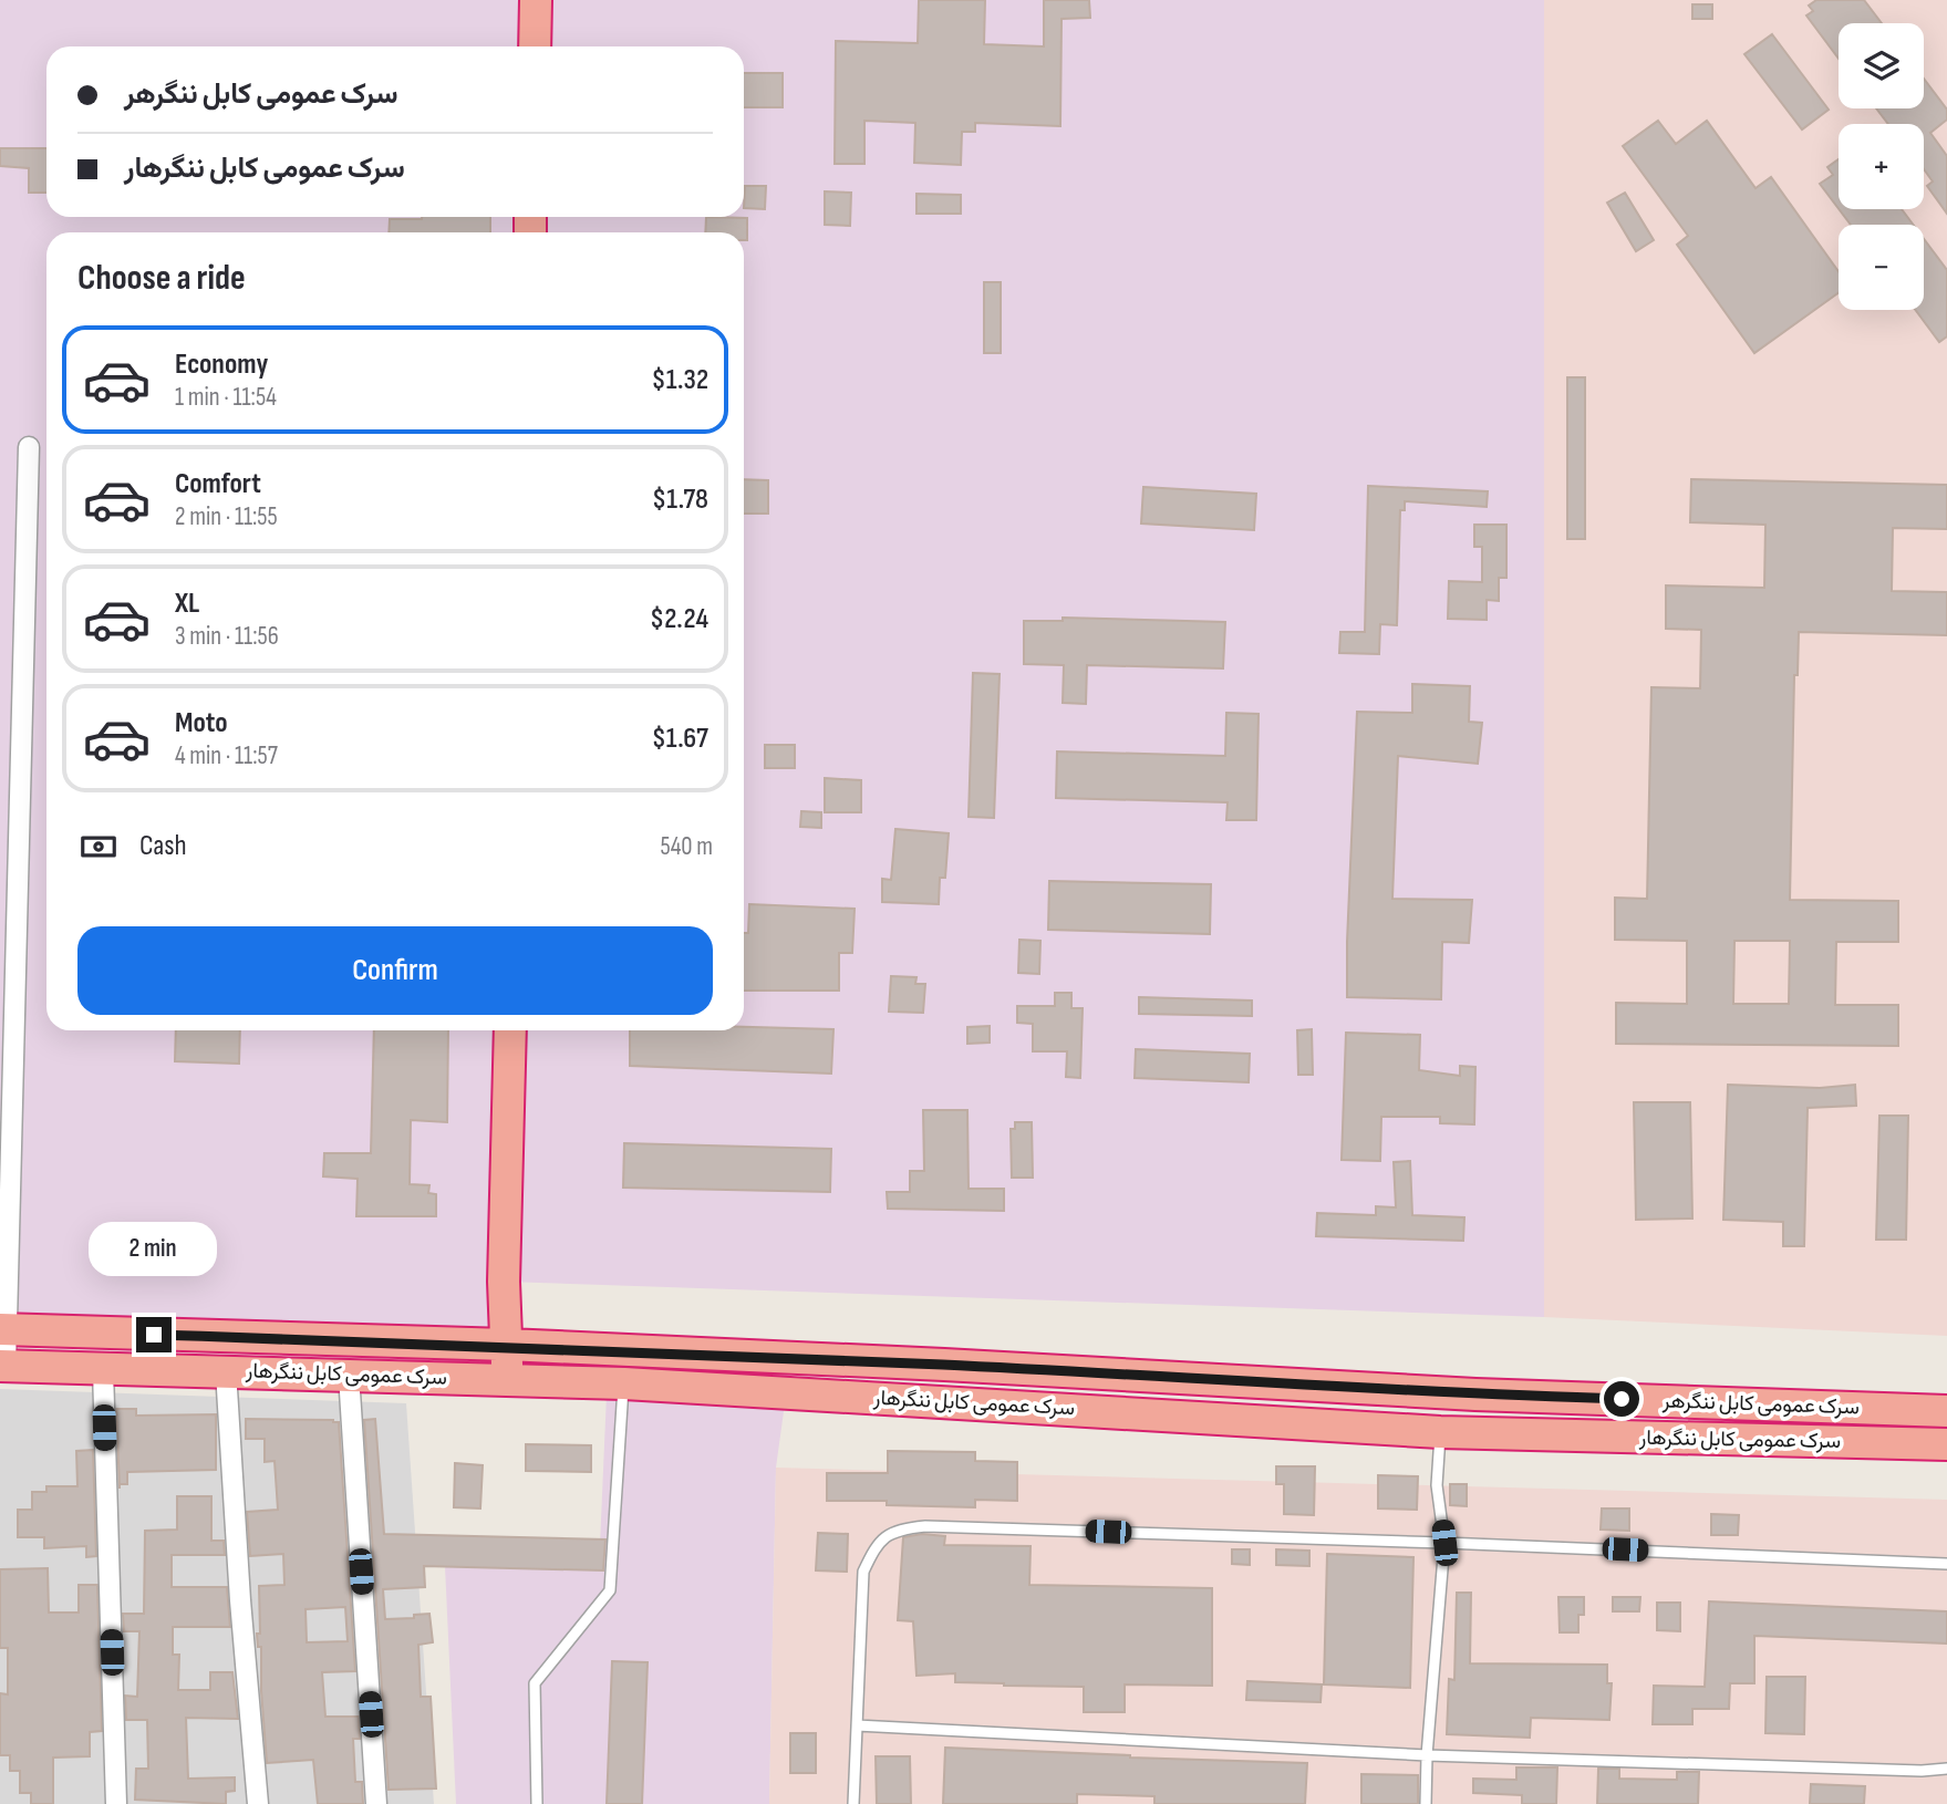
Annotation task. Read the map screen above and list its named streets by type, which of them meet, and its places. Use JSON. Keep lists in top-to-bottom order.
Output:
{
  "streets": {
    "highway": ["سرک عمومی کابل ننگرهار", "سرک عمومی کابل ننگرهر"]
  },
  "crossings": [
    ["سرک عمومی کابل ننگرهار", "سرک عمومی کابل ننگرهر"]
  ],
  "page": {
    "map_buttons": ["+", "−"],
    "banner": ["سرک عمومی کابل ننگرهر", "سرک عمومی کابل ننگرهار"],
    "heading": "Choose a ride",
    "list": [
      {
        "name": "Economy",
        "note": "1 min · 11:54",
        "value": "$1.32"
      },
      {
        "name": "Comfort",
        "note": "2 min · 11:55",
        "value": "$1.78"
      },
      {
        "name": "XL",
        "note": "3 min · 11:56",
        "value": "$2.24"
      },
      {
        "name": "Moto",
        "note": "4 min · 11:57",
        "value": "$1.67"
      }
    ],
    "pay": ["Cash", "540 m"],
    "buttons": "Confirm",
    "bubble": "2 min"
  }
}
